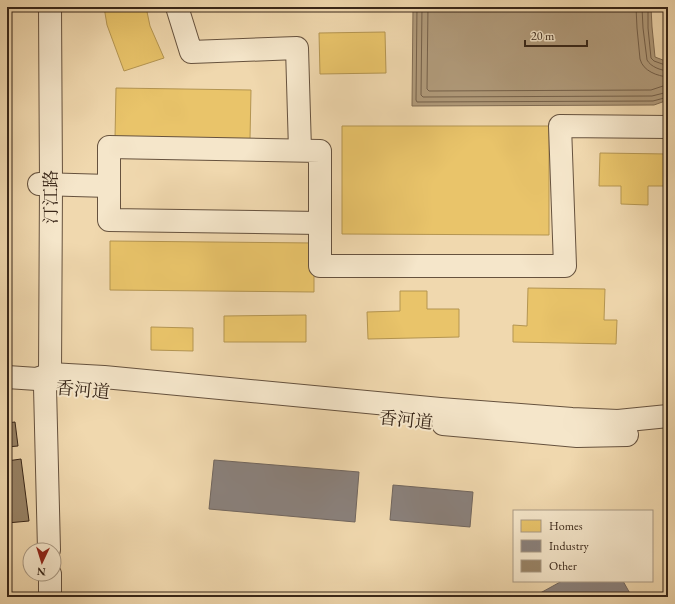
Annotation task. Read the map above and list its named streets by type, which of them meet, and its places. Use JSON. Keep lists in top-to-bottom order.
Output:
{
  "streets": {
    "street": ["汀江路", "香河道"]
  },
  "crossings": [
    ["汀江路", "香河道"]
  ],
  "legend": ["Homes", "Industry", "Other"],
  "scale_bar": "20 m",
  "north": "bottom"
}
